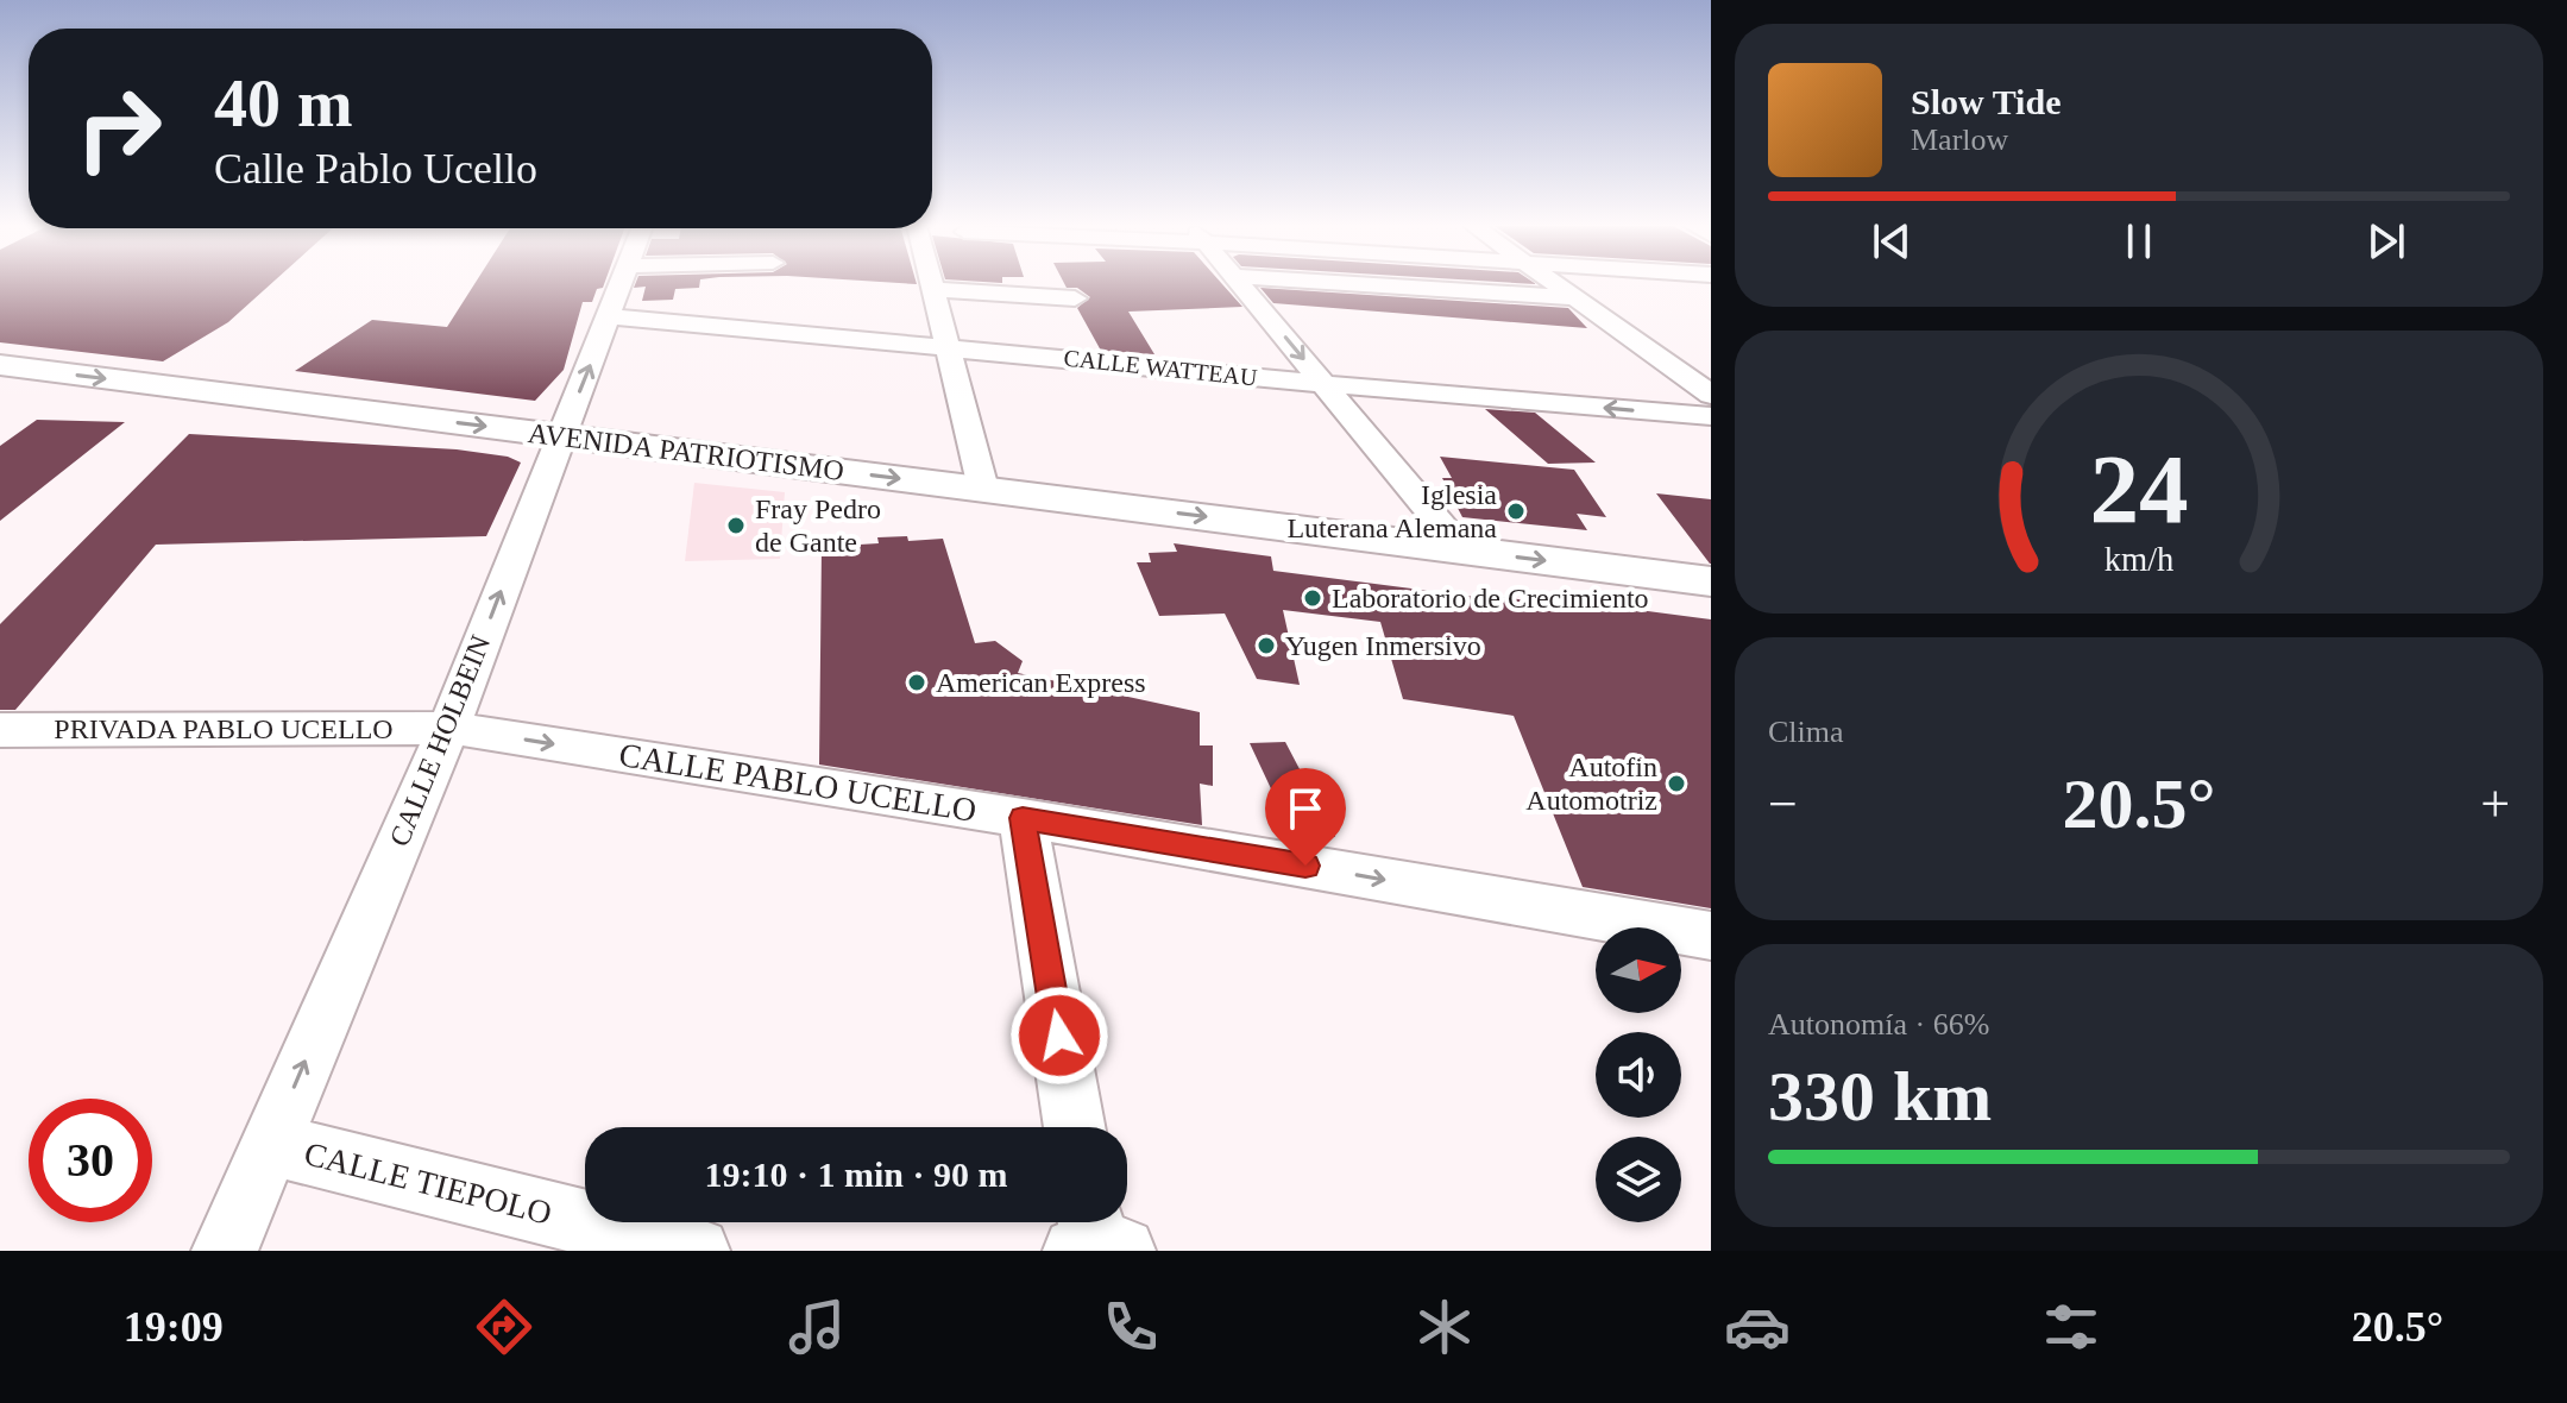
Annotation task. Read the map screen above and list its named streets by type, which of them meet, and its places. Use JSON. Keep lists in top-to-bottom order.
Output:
{
  "streets": {
    "main road": ["AVENIDA PATRIOTISMO"],
    "street": [
      "CALLE WATTEAU",
      "PRIVADA PABLO UCELLO",
      "CALLE HOLBEIN",
      "CALLE PABLO UCELLO",
      "CALLE TIEPOLO"
    ]
  },
  "crossings": [
    ["CALLE WATTEAU", "CALLE HOLBEIN"],
    ["AVENIDA PATRIOTISMO", "CALLE HOLBEIN"],
    ["PRIVADA PABLO UCELLO", "CALLE HOLBEIN"],
    ["PRIVADA PABLO UCELLO", "CALLE PABLO UCELLO"],
    ["CALLE HOLBEIN", "CALLE PABLO UCELLO"],
    ["CALLE HOLBEIN", "CALLE TIEPOLO"]
  ],
  "one_way": ["AVENIDA PATRIOTISMO", "CALLE HOLBEIN", "CALLE PABLO UCELLO"],
  "places": [
    "Iglesia Luterana Alemana",
    "Fray Pedro de Gante",
    "Laboratorio de Crecimiento",
    "Yugen Inmersivo",
    "American Express",
    "Autofin Automotriz"
  ],
  "north": "right",
  "page": {
    "turn": ["40 m", "Calle Pablo Ucello"],
    "song": ["Slow Tide", "Marlow"],
    "tile": [
      "Clima",
      ["Autonomía · 66%", "330 km"]
    ],
    "heat": ["−", "20.5°", "+"],
    "limit": "30",
    "trip": "19:10 · 1 min · 90 m",
    "tabs": ["19:09", "20.5°"],
    "gauge": ["24", "km/h"]
  }
}
